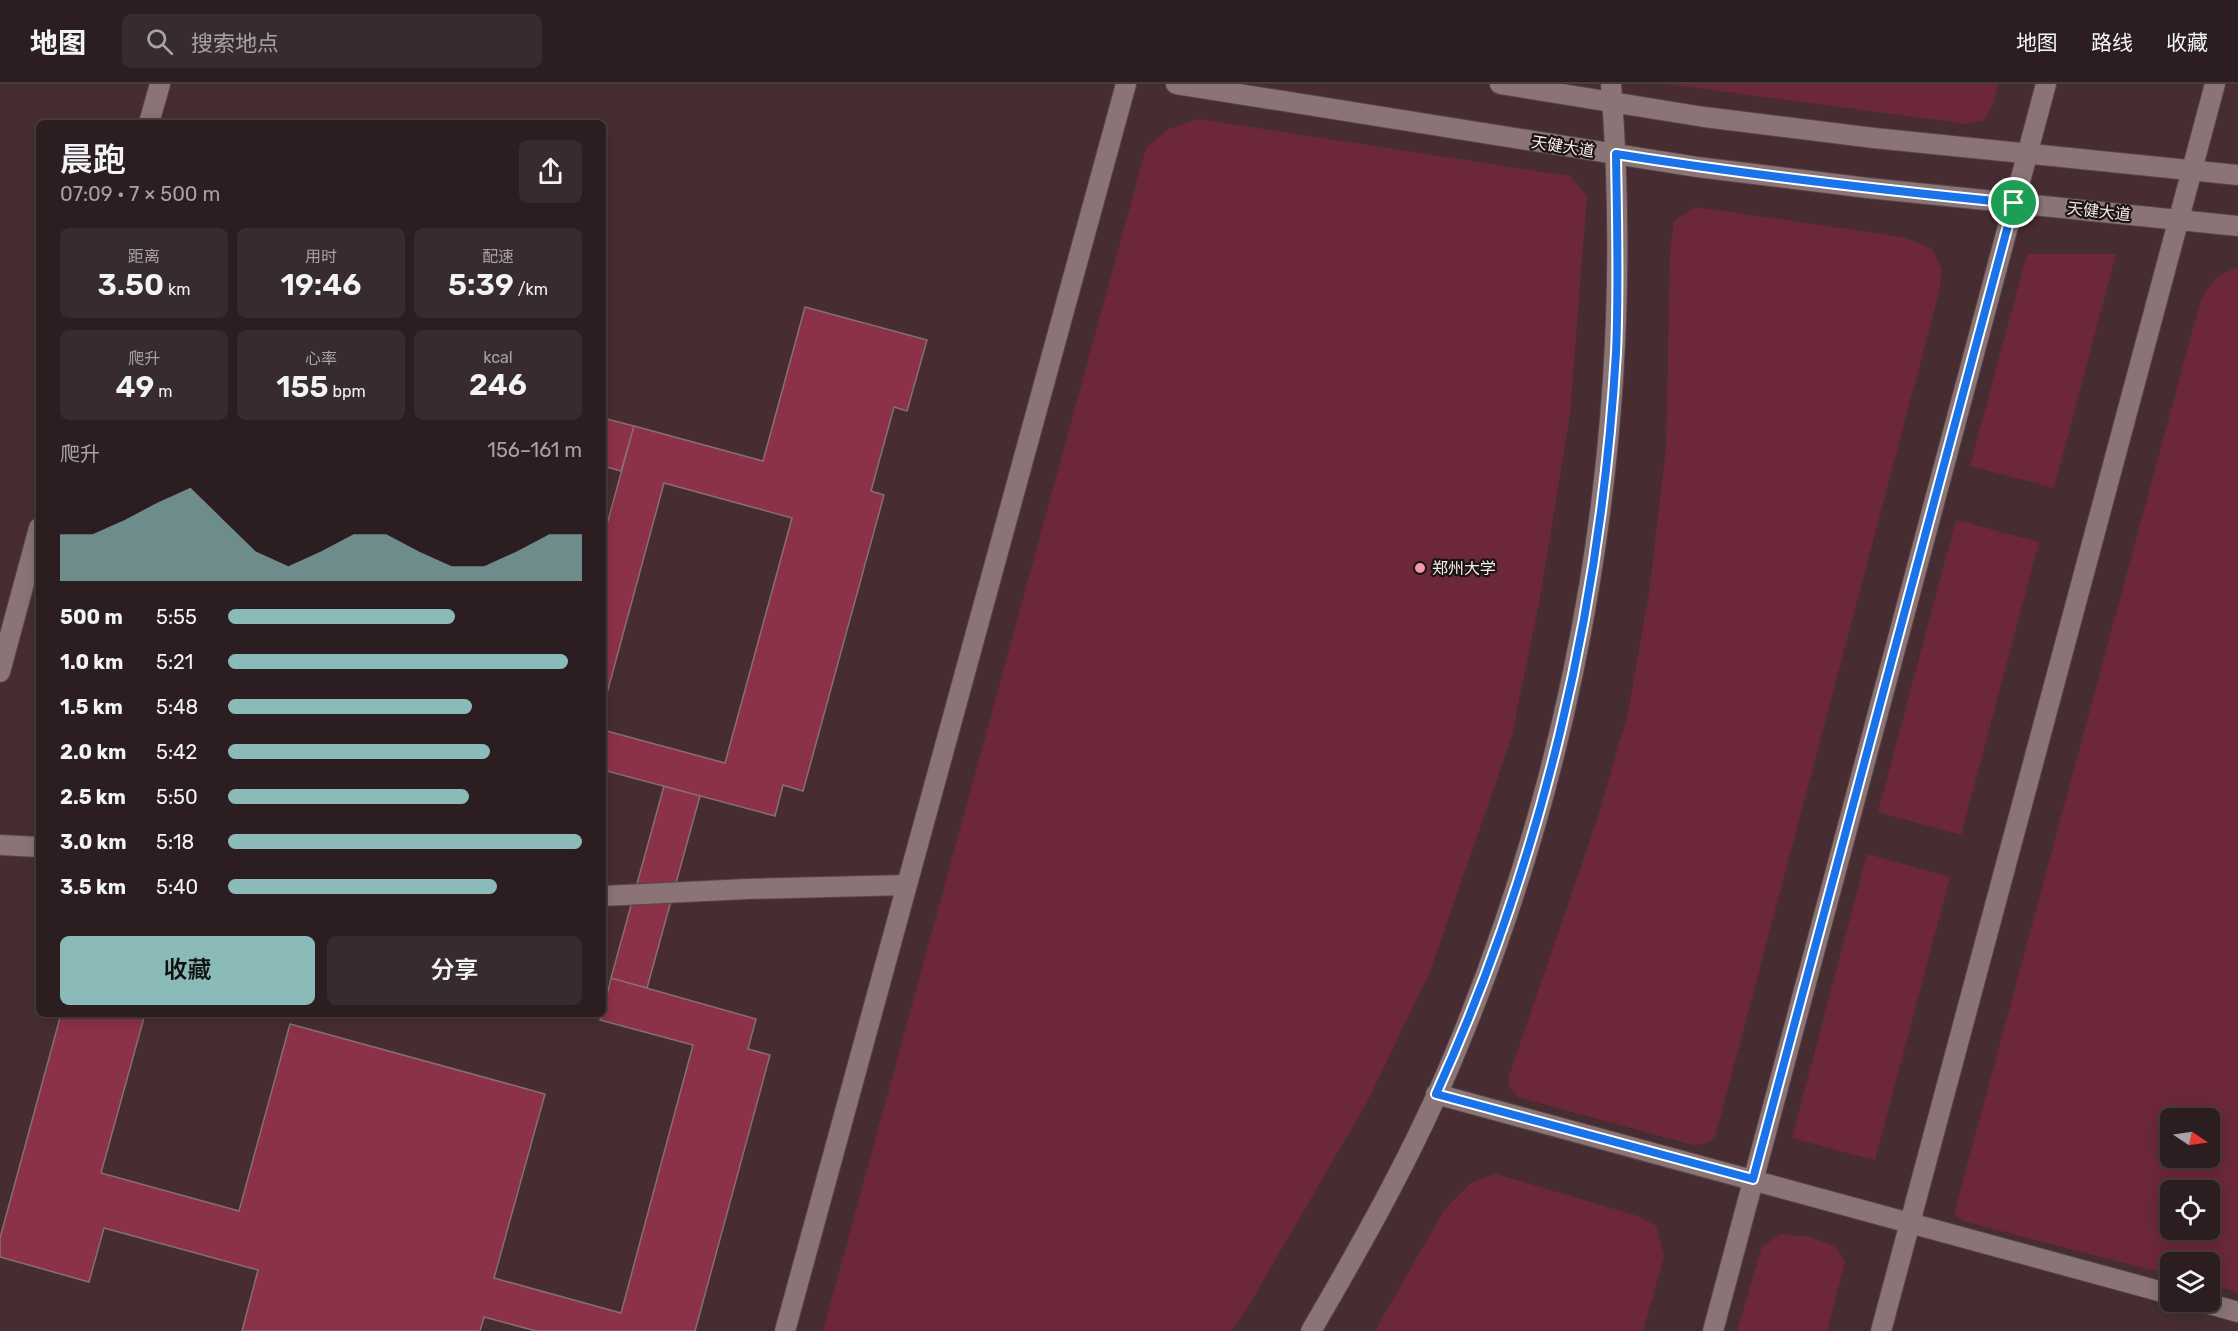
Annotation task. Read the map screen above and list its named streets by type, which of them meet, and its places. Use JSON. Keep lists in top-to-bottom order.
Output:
{
  "streets": {
    "lane": ["天健大道"]
  },
  "places": ["郑州大学"],
  "north": "right",
  "page": {
    "header": "地图",
    "search": "搜索地点",
    "nav": ["地图", "路线", "收藏"],
    "heading": ["晨跑", "07:09 · 7 × 500 m"],
    "stats": [
      ["距离", "3.50 km"],
      ["用时", "19:46"],
      ["配速", "5:39 /km"],
      ["爬升", "49 m"],
      ["心率", "155 bpm"],
      ["kcal", "246"]
    ],
    "chart": ["爬升", "156–161 m"],
    "list": [
      {
        "name": "500 m",
        "note": "5:55"
      },
      {
        "name": "1.0 km",
        "note": "5:21"
      },
      {
        "name": "1.5 km",
        "note": "5:48"
      },
      {
        "name": "2.0 km",
        "note": "5:42"
      },
      {
        "name": "2.5 km",
        "note": "5:50"
      },
      {
        "name": "3.0 km",
        "note": "5:18"
      },
      {
        "name": "3.5 km",
        "note": "5:40"
      }
    ],
    "buttons": ["收藏", "分享"]
  }
}
